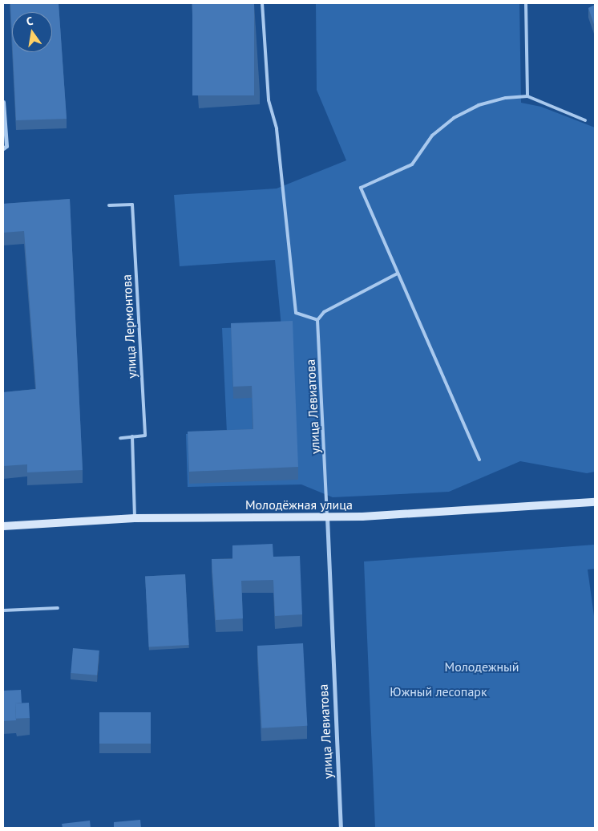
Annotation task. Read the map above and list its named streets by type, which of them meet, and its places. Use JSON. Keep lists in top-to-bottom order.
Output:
{
  "streets": {
    "main road": ["Молодёжная улица"],
    "street": ["улица Левиатова"],
    "lane": ["улица Лермонтова"]
  },
  "crossings": [
    ["улица Левиатова", "Молодёжная улица"]
  ],
  "parks": ["Молодежный", "Южный лесопарк"],
  "north": "top"
}
